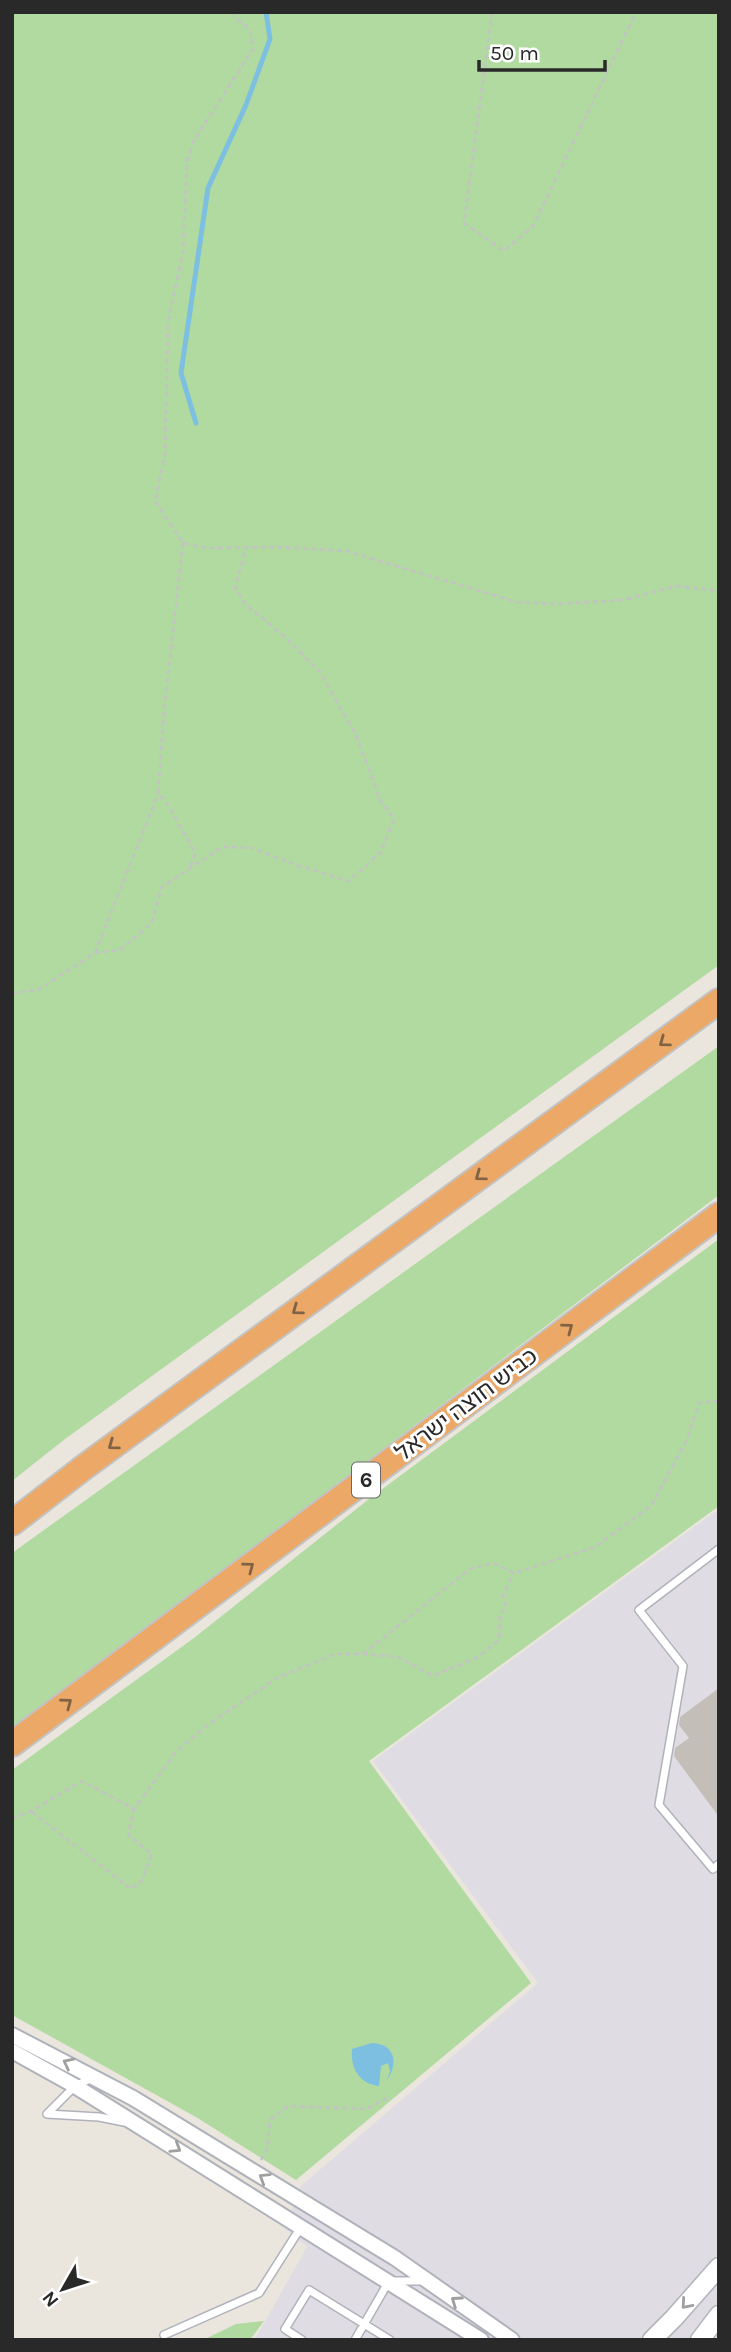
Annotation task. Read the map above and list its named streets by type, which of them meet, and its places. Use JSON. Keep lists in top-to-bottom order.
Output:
{
  "streets": {
    "highway": ["כביש חוצה ישראל", "6"]
  },
  "scale_bar": "50 m",
  "north": "bottom left"
}
